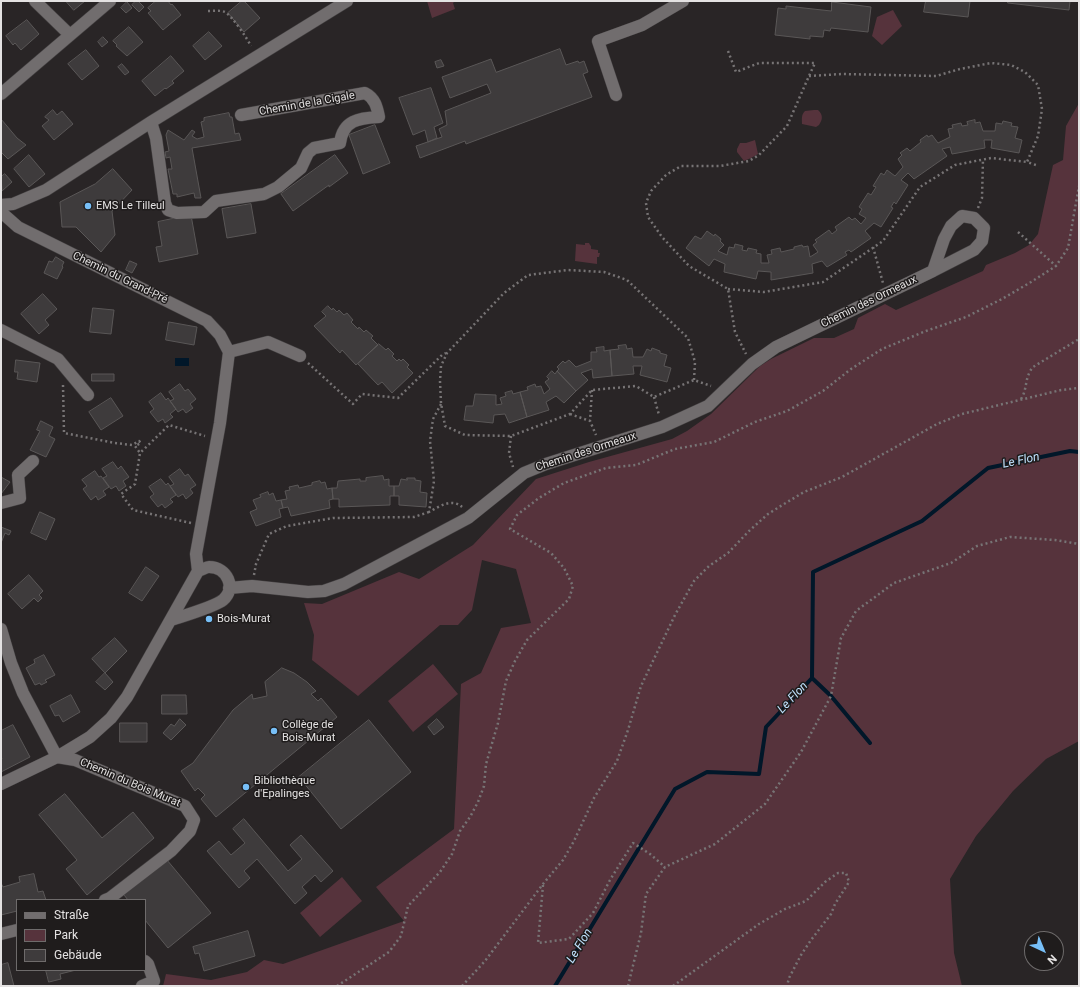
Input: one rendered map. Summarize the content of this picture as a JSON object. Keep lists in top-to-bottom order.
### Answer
{
  "streets": {
    "street": [
      "Chemin de la Cigale",
      "Chemin du Grand-Pré",
      "Chemin des Ormeaux",
      "Chemin du Bois Murat"
    ]
  },
  "water": ["Le Flon"],
  "places": [
    "EMS Le Tilleul",
    "Bois-Murat",
    "Collège de Bois-Murat",
    "Bibliothèque d'Epalinges"
  ],
  "legend": ["Straße", "Park", "Gebäude"],
  "north": "bottom right"
}
